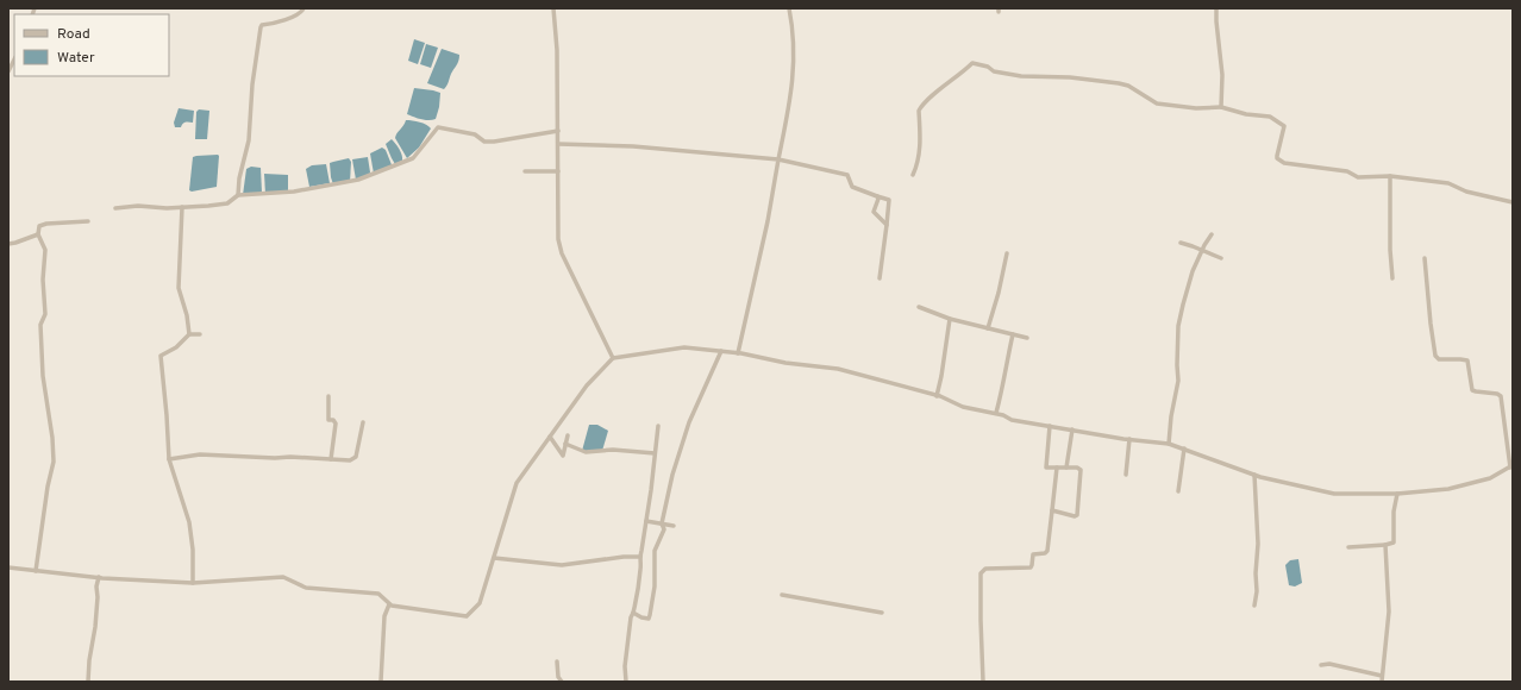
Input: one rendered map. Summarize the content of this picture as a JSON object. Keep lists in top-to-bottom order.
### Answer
{
  "legend": ["Road", "Water"]
}
